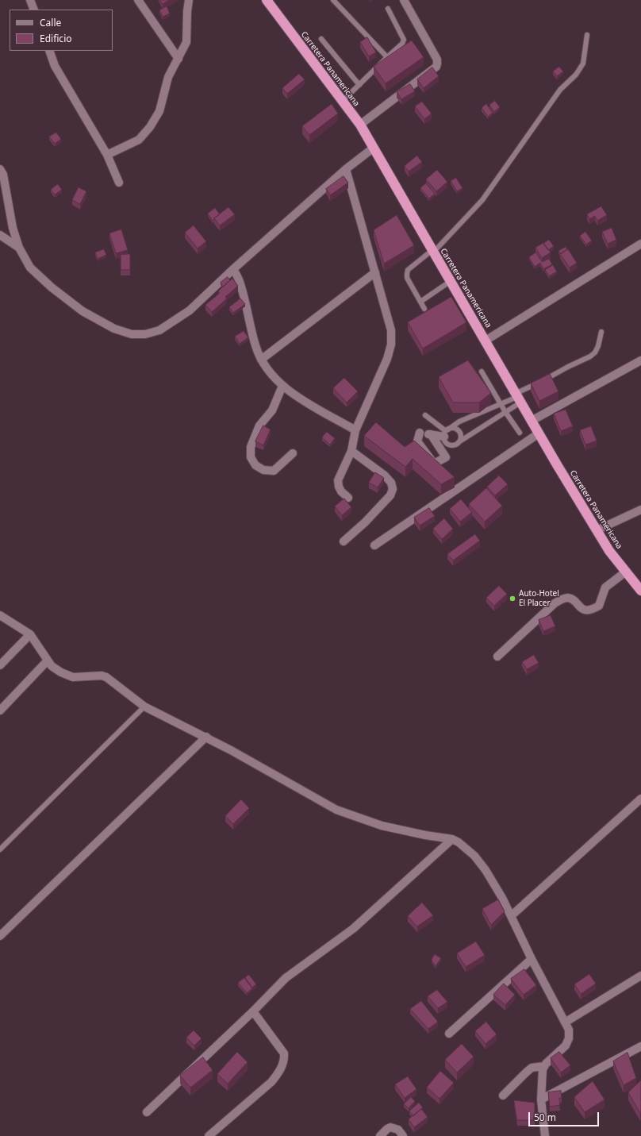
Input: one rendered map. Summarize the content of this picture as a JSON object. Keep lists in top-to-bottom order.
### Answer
{
  "streets": {
    "highway": ["Carretera Panamericana"]
  },
  "places": ["Auto-Hotel El Placer"],
  "legend": ["Calle", "Edificio"],
  "scale_bar": "50 m"
}
